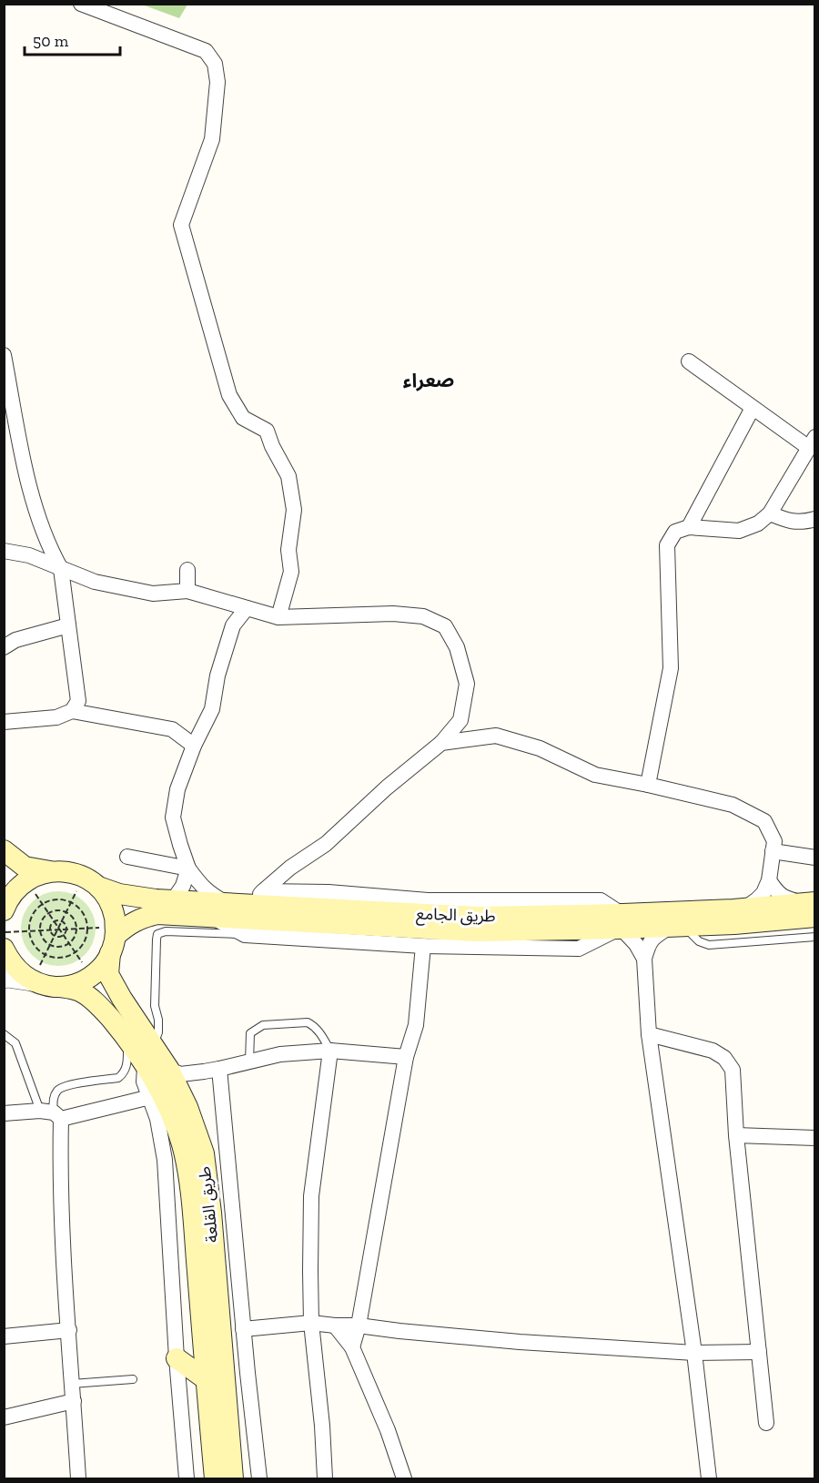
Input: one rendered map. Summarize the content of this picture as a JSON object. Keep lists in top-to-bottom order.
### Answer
{
  "streets": {
    "main road": ["طريق الجامع", "طريق القلعة"]
  },
  "crossings": [
    ["طريق الجامع", "طريق القلعة"]
  ],
  "districts": ["صعراء"],
  "scale_bar": "50 m"
}
